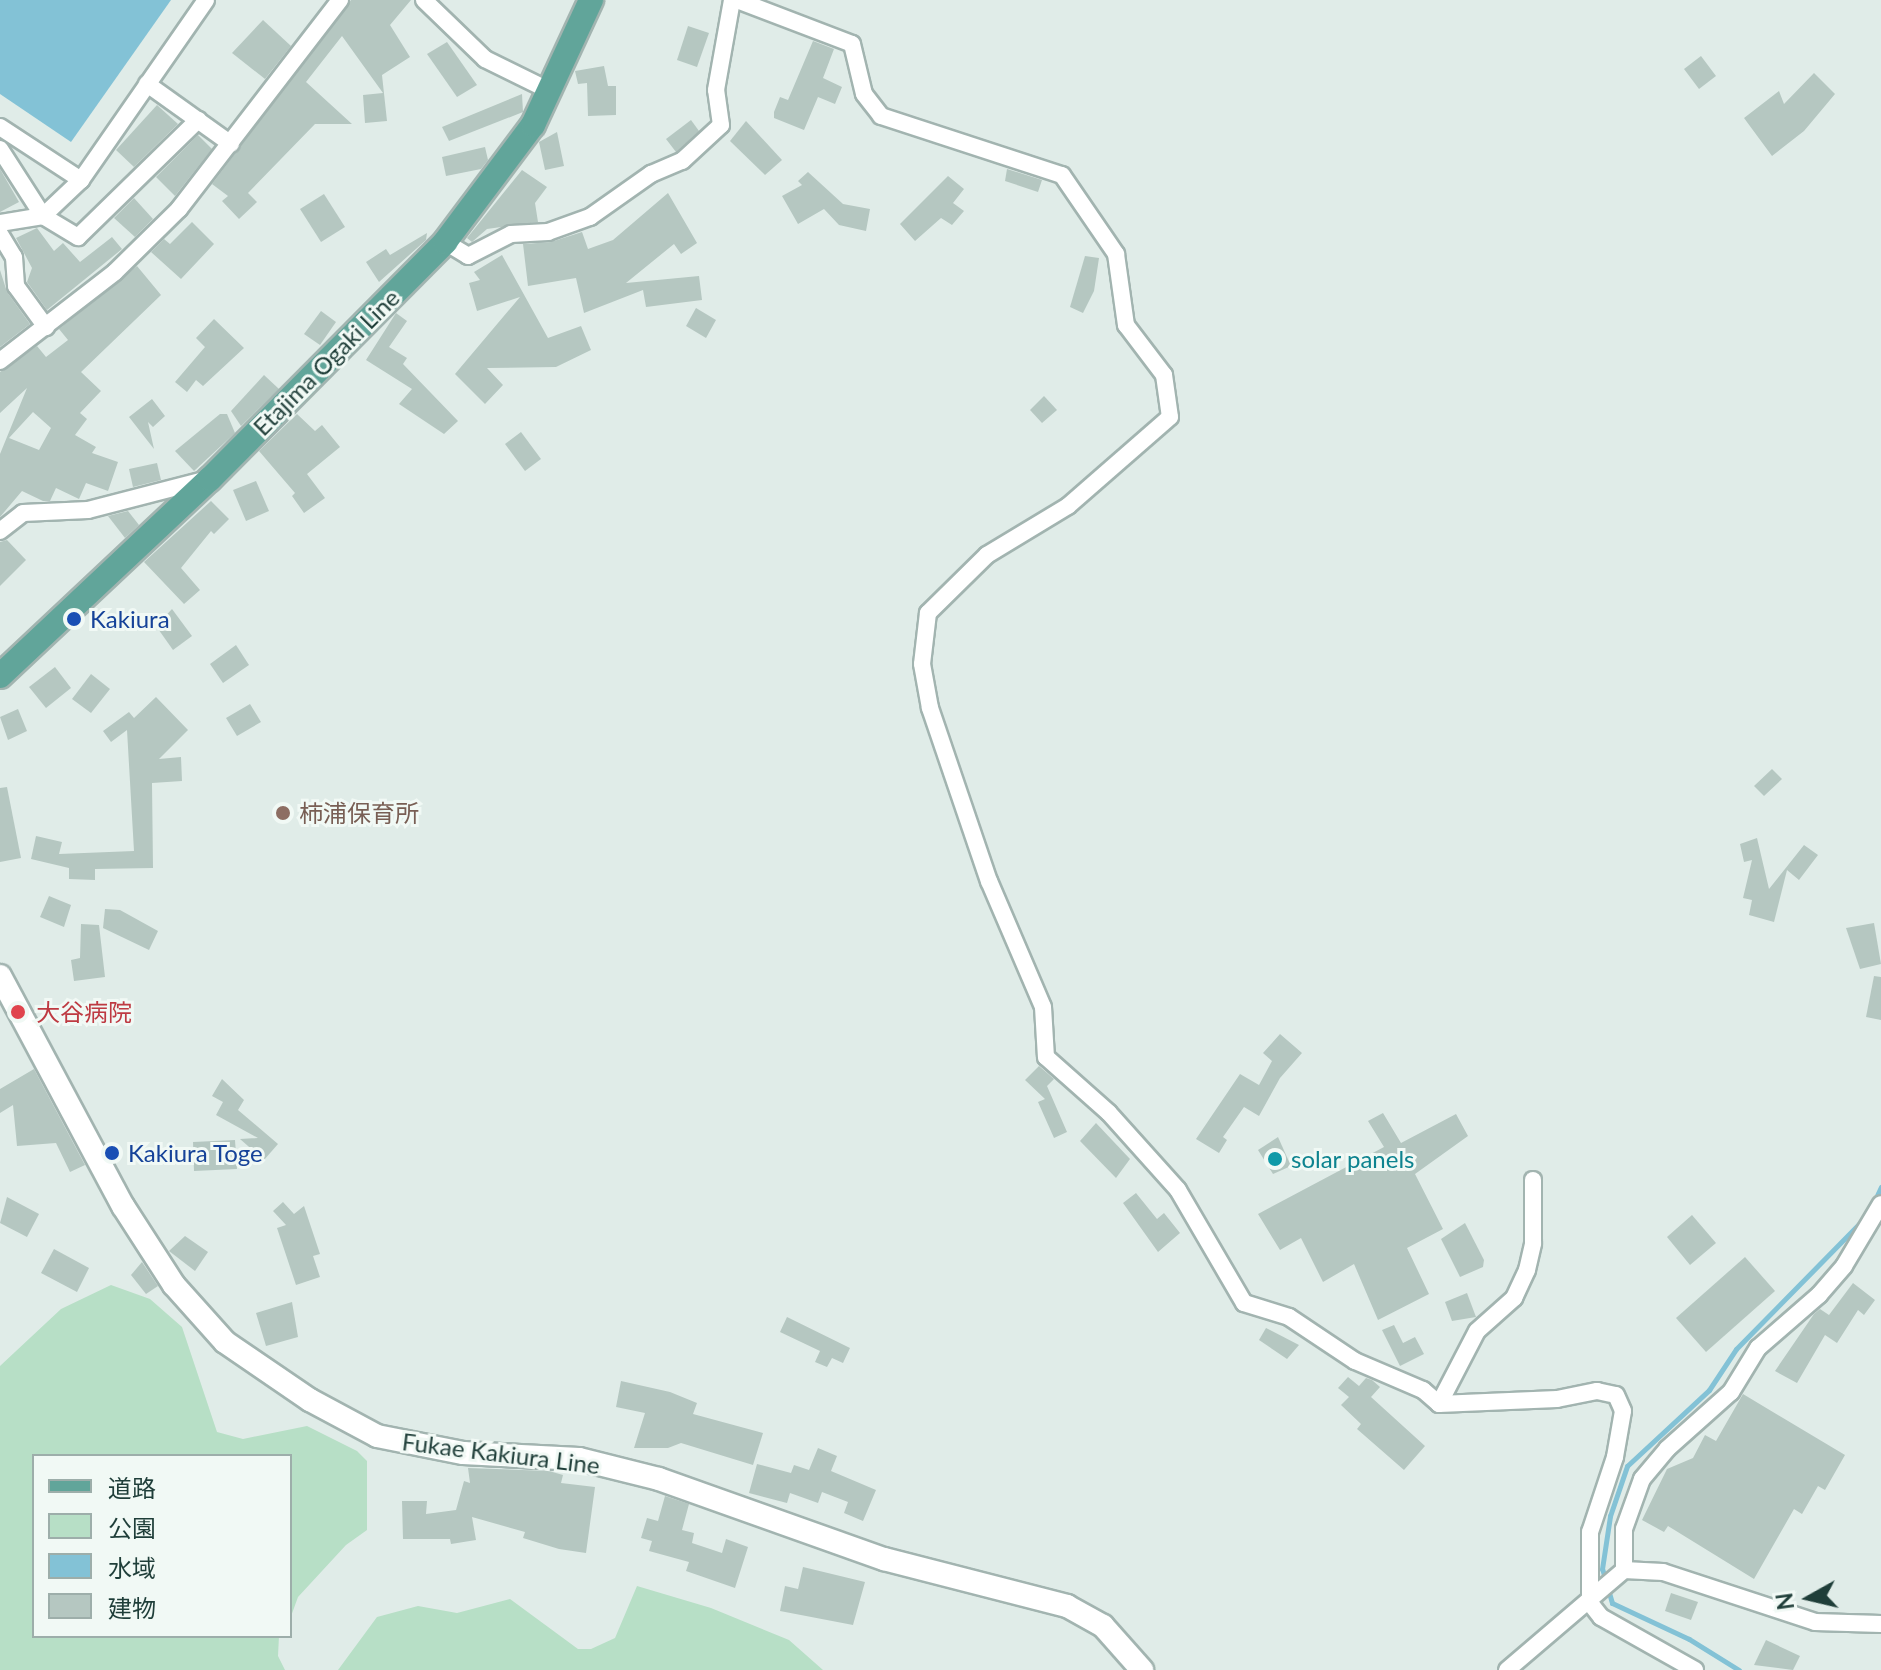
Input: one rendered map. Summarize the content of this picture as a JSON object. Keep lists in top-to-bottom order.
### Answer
{
  "streets": {
    "main road": ["Etajima Ogaki Line", "Fukae Kakiura Line"]
  },
  "places": [
    "Kakiura",
    "柿浦保育所",
    "大谷病院",
    "Kakiura Toge",
    "solar panels"
  ],
  "legend": [
    "道路",
    "公園",
    "水域",
    "建物"
  ],
  "north": "left"
}
